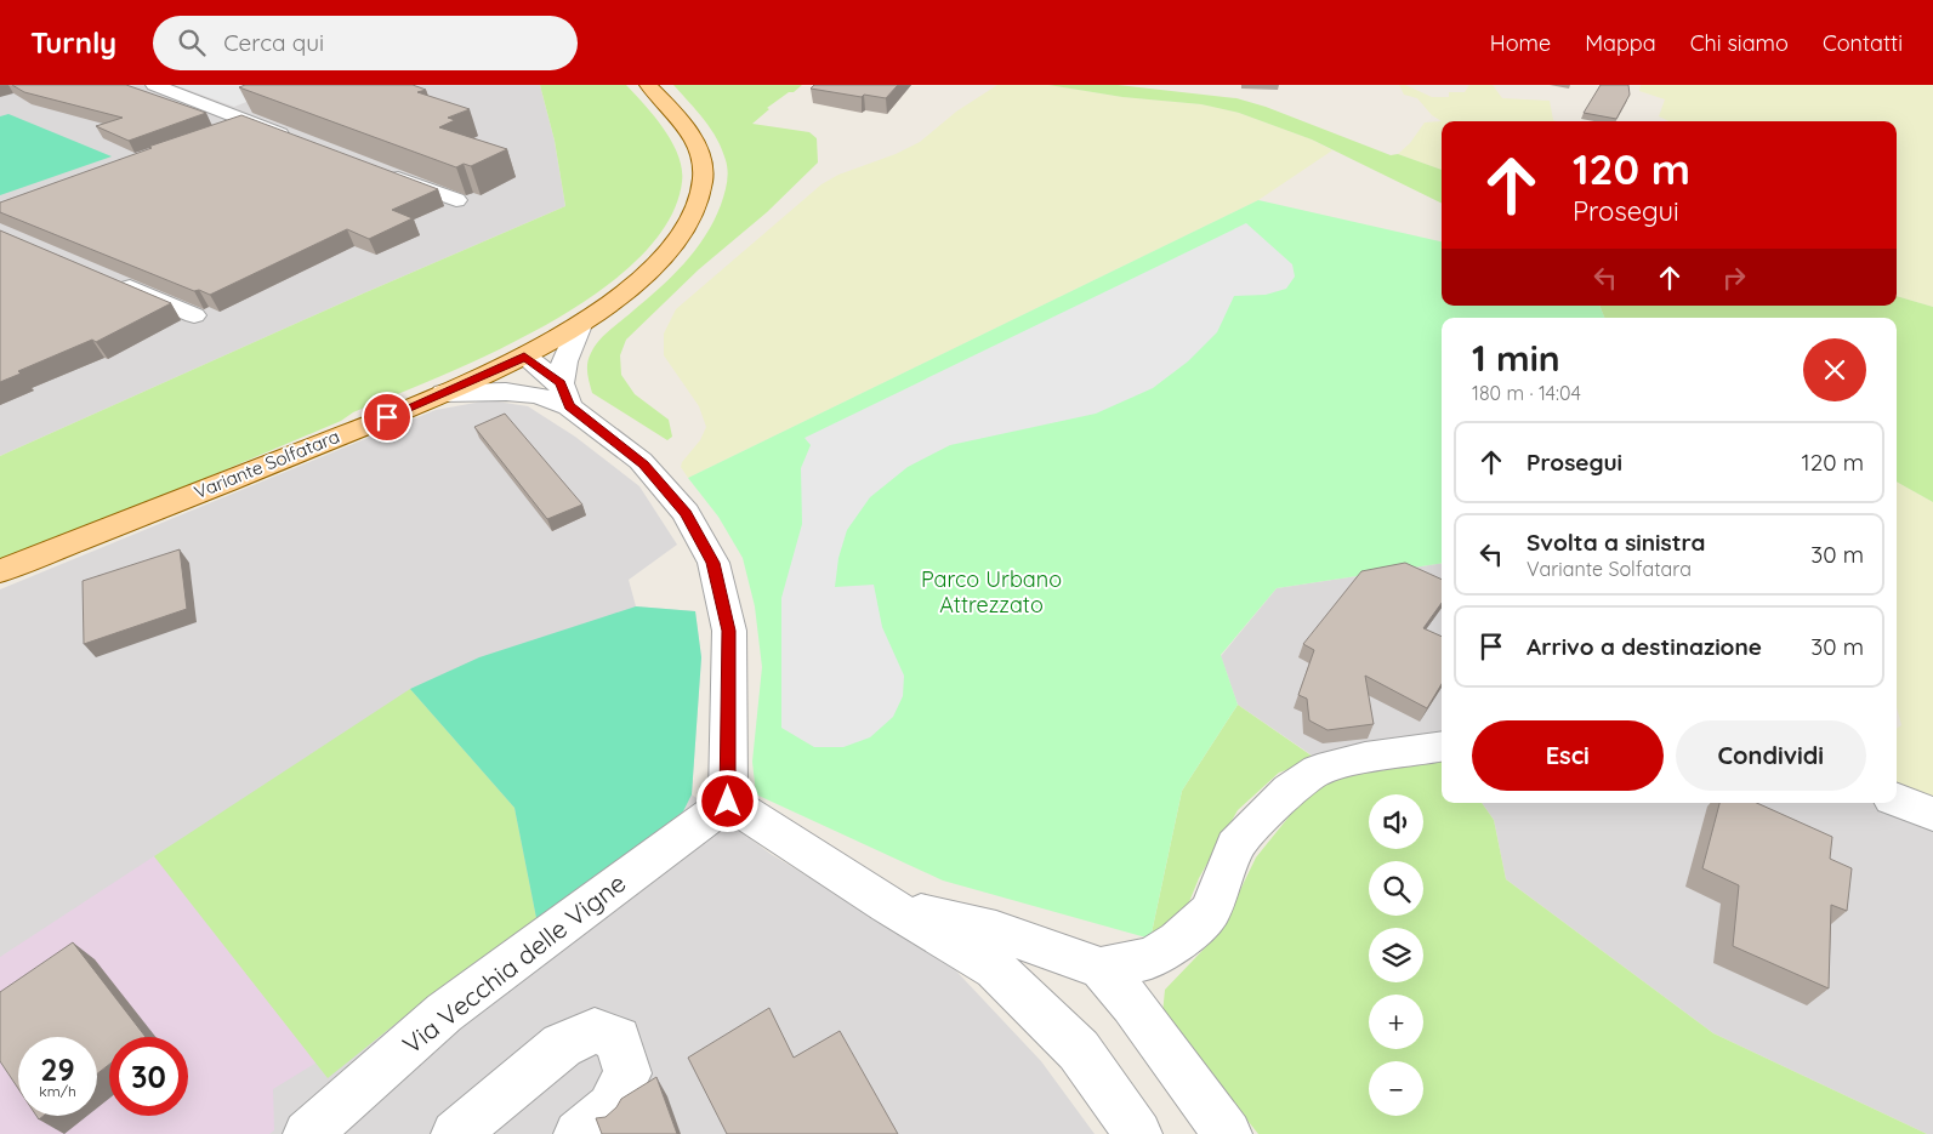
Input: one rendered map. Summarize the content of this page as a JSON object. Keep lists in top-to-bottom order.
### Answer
{
  "streets": {
    "main road": ["Variante Solfatara"],
    "street": ["Via Vecchia delle Vigne"]
  },
  "parks": ["Parco Urbano Attrezzato"],
  "page": {
    "header": "Turnly",
    "search": "Cerca qui",
    "nav": [
      "Home",
      "Mappa",
      "Chi siamo",
      "Contatti"
    ],
    "turn": ["120 m", "Prosegui"],
    "heading": ["1 min", "180 m · 14:04"],
    "list": [
      {
        "name": "Prosegui",
        "value": "120 m"
      },
      {
        "name": "Svolta a sinistra",
        "note": "Variante Solfatara",
        "value": "30 m"
      },
      {
        "name": "Arrivo a destinazione",
        "value": "30 m"
      }
    ],
    "buttons": ["Esci", "Condividi"],
    "map_buttons": ["+", "−"],
    "speed": "29 km/h",
    "limit": "30"
  }
}
